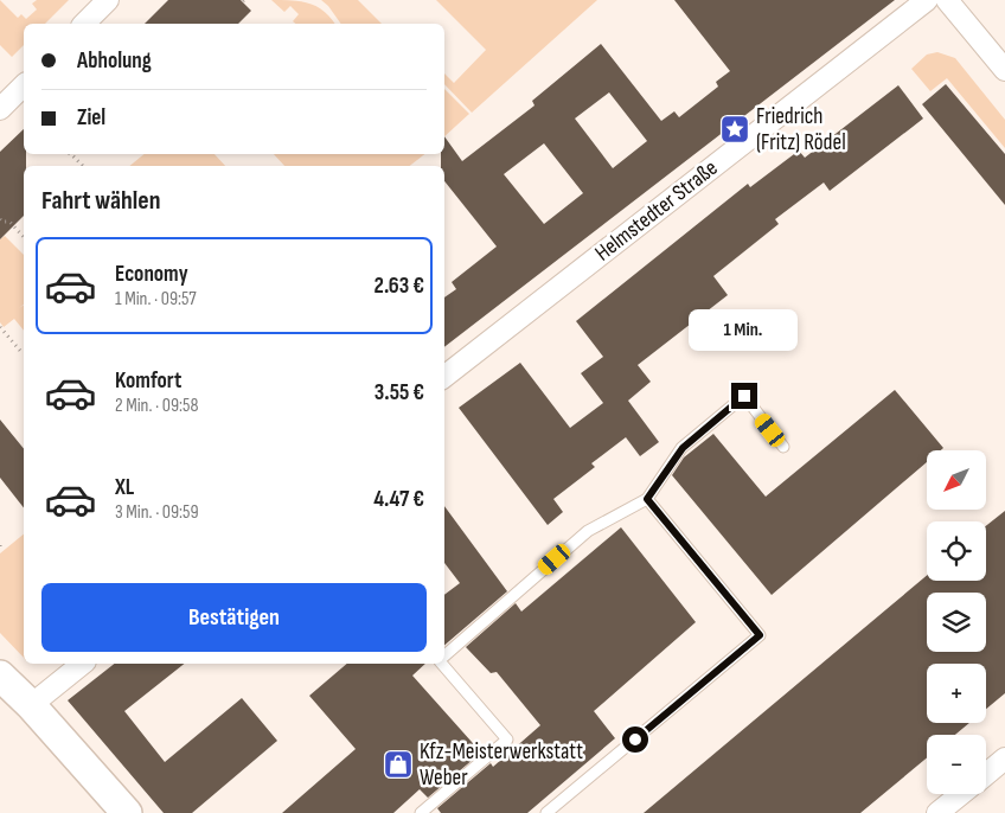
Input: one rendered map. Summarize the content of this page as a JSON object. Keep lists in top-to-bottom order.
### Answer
{
  "streets": {
    "street": ["Helmstedter Straße"]
  },
  "places": {
    "place": ["Friedrich (Fritz) Rödel"],
    "shop": ["Kfz-Meisterwerkstatt Weber"]
  },
  "north": "bottom left",
  "page": {
    "banner": ["Abholung", "Ziel"],
    "heading": "Fahrt wählen",
    "list": [
      {
        "name": "Economy",
        "note": "1 Min. · 09:57",
        "value": "2.63 €"
      },
      {
        "name": "Komfort",
        "note": "2 Min. · 09:58",
        "value": "3.55 €"
      },
      {
        "name": "XL",
        "note": "3 Min. · 09:59",
        "value": "4.47 €"
      }
    ],
    "bubble": "1 Min.",
    "map_buttons": ["+", "−"],
    "buttons": "Bestätigen"
  }
}
